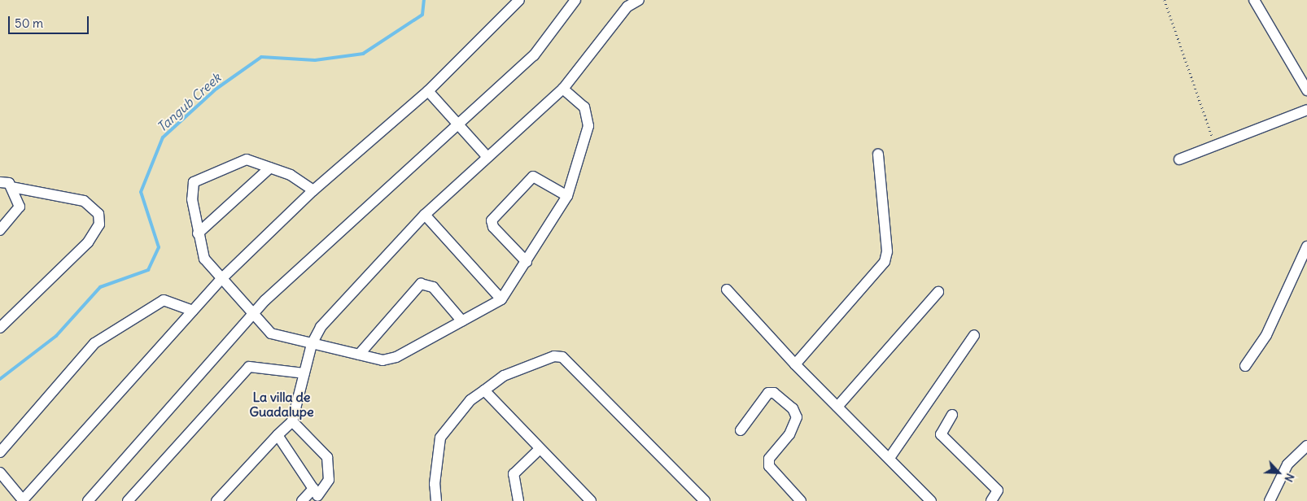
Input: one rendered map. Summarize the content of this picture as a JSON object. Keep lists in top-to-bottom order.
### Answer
{
  "districts": ["La villa de Guadalupe"],
  "water": ["Tangub Creek"],
  "scale_bar": "50 m",
  "north": "bottom right"
}
